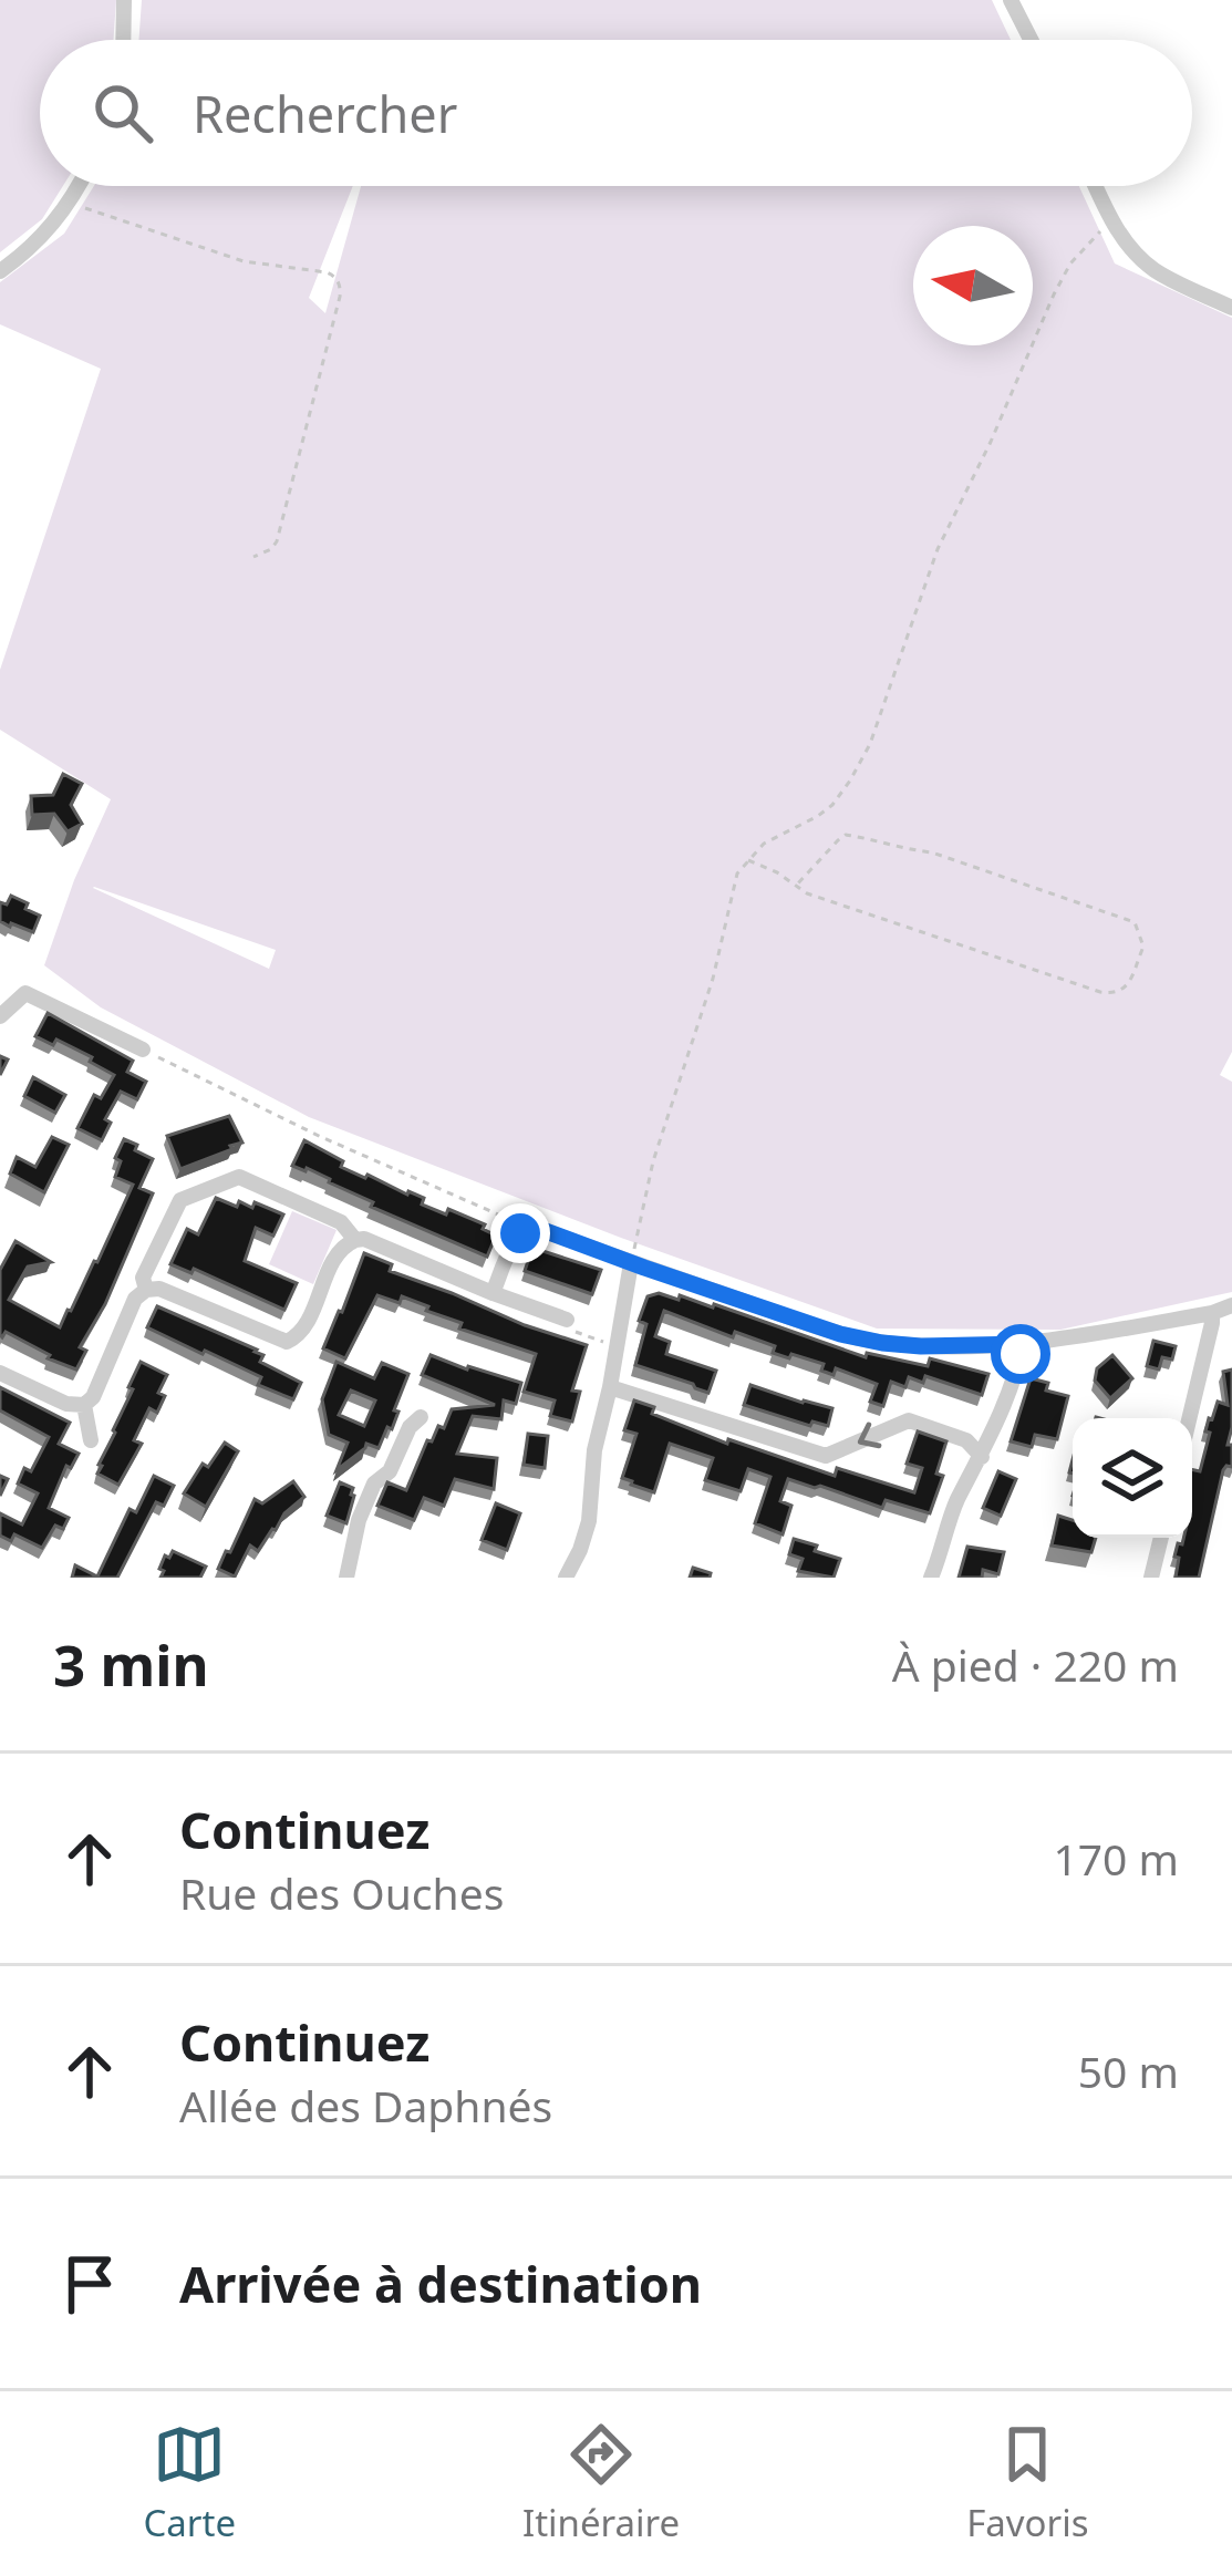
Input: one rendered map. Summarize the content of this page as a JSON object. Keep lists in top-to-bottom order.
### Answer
{
  "north": "left",
  "page": {
    "search": "Rechercher",
    "heading": ["3 min", "À pied · 220 m"],
    "list": [
      ["Continuez", "Rue des Ouches", "170 m"],
      ["Continuez", "Allée des Daphnés", "50 m"],
      "Arrivée à destination"
    ],
    "nav": ["Carte", "Itinéraire", "Favoris"]
  }
}
